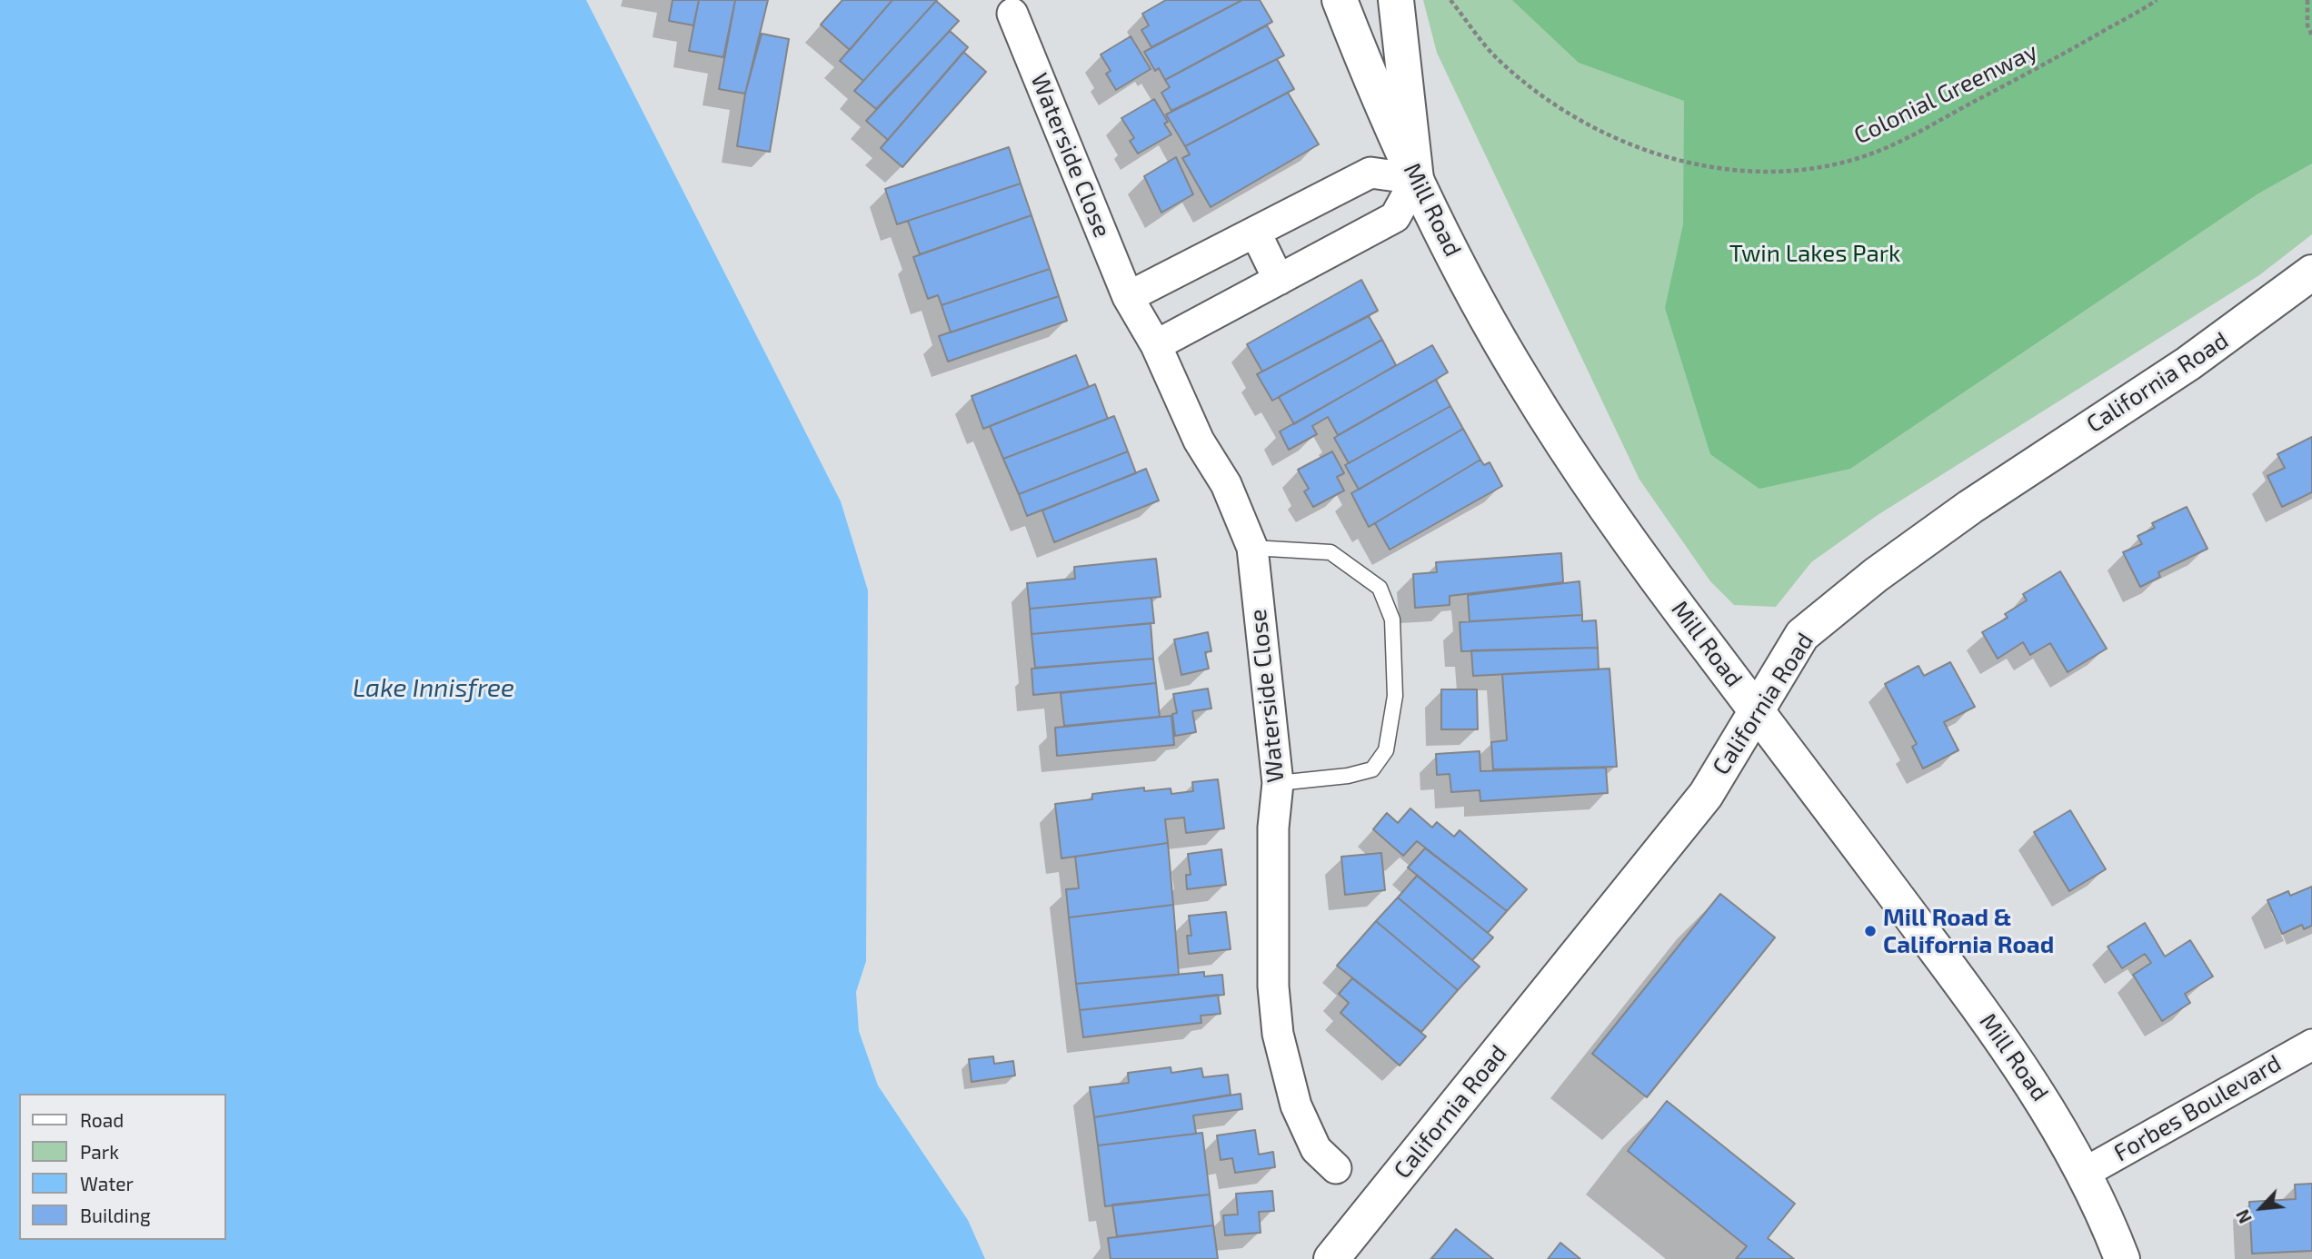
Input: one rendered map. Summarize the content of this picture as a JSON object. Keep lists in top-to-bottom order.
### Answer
{
  "streets": {
    "main road": ["Mill Road", "California Road"],
    "street": ["Waterside Close", "Forbes Boulevard"],
    "path": ["Colonial Greenway"]
  },
  "crossings": [
    ["Mill Road", "California Road"],
    ["Mill Road", "Forbes Boulevard"]
  ],
  "water": ["Lake Innisfree"],
  "parks": ["Twin Lakes Park"],
  "places": ["Mill Road & California Road"],
  "legend": [
    "Road",
    "Park",
    "Water",
    "Building"
  ],
  "north": "bottom left"
}
